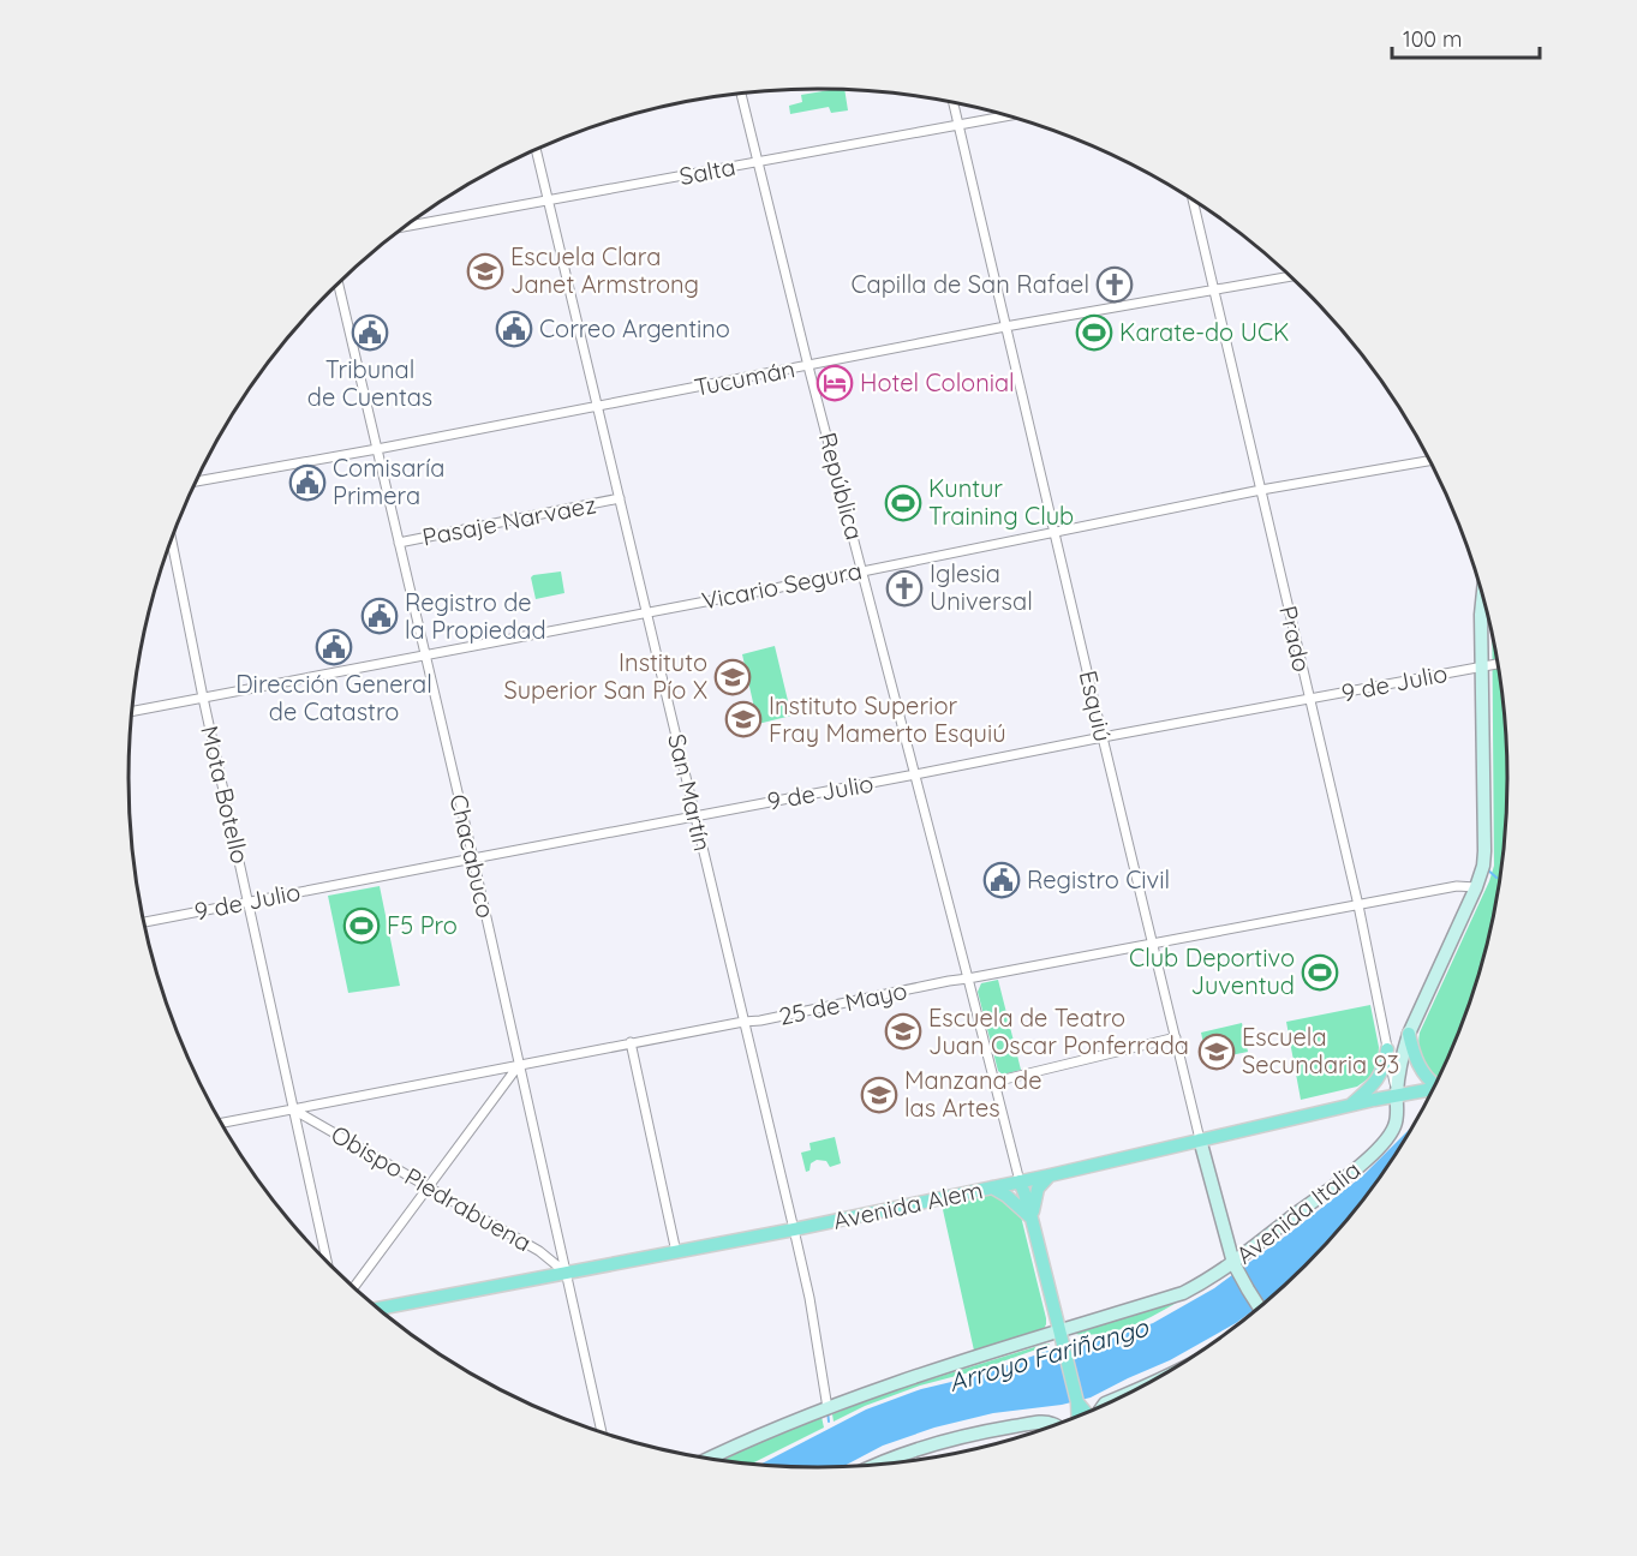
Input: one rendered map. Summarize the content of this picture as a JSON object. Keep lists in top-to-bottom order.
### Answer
{
  "streets": {
    "main road": ["Avenida Alem"],
    "street": [
      "Salta",
      "Tucumán",
      "República",
      "Pasaje Narvaez",
      "Vicario Segura",
      "Prado",
      "9 de Julio",
      "Esquiú",
      "San Martín",
      "Mota Botello",
      "Chacabuco",
      "25 de Mayo",
      "Obispo Piedrabuena",
      "Avenida Italia"
    ]
  },
  "crossings": [
    ["Salta", "República"],
    ["Salta", "Esquiú"],
    ["Salta", "San Martín"],
    ["Tucumán", "República"],
    ["Tucumán", "Prado"],
    ["Tucumán", "Esquiú"],
    ["Tucumán", "San Martín"],
    ["Tucumán", "Chacabuco"],
    ["República", "Vicario Segura"],
    ["República", "9 de Julio"],
    ["República", "25 de Mayo"],
    ["República", "Avenida Alem"],
    ["Pasaje Narvaez", "San Martín"],
    ["Pasaje Narvaez", "Chacabuco"],
    ["Vicario Segura", "Prado"],
    ["Vicario Segura", "Esquiú"],
    ["Vicario Segura", "San Martín"],
    ["Vicario Segura", "Mota Botello"],
    ["Vicario Segura", "Chacabuco"],
    ["Prado", "9 de Julio"],
    ["Prado", "25 de Mayo"],
    ["Prado", "Avenida Alem"],
    ["Prado", "Avenida Italia"],
    ["9 de Julio", "Esquiú"],
    ["9 de Julio", "San Martín"],
    ["9 de Julio", "Mota Botello"],
    ["9 de Julio", "Chacabuco"],
    ["9 de Julio", "Avenida Italia"],
    ["Esquiú", "25 de Mayo"],
    ["Esquiú", "Avenida Alem"],
    ["Esquiú", "Avenida Italia"],
    ["San Martín", "25 de Mayo"],
    ["San Martín", "Avenida Alem"],
    ["San Martín", "Avenida Italia"],
    ["Mota Botello", "25 de Mayo"],
    ["Mota Botello", "Obispo Piedrabuena"],
    ["Chacabuco", "25 de Mayo"],
    ["Chacabuco", "Obispo Piedrabuena"],
    ["Chacabuco", "Avenida Alem"],
    ["25 de Mayo", "Obispo Piedrabuena"],
    ["25 de Mayo", "Avenida Italia"],
    ["Obispo Piedrabuena", "Avenida Alem"],
    ["Avenida Alem", "Avenida Italia"]
  ],
  "water": ["Arroyo Fariñango"],
  "places": {
    "school or university": [
      "Escuela Clara Janet Armstrong",
      "Instituto Superior San Pío X",
      "Instituto Superior Fray Mamerto Esquiú",
      "Escuela de Teatro Juan Oscar Ponferrada",
      "Escuela Secundaria 93",
      "Manzana de las Artes"
    ],
    "church": ["Capilla de San Rafael", "Iglesia Universal"],
    "public building": [
      "Correo Argentino",
      "Tribunal de Cuentas",
      "Comisaría Primera",
      "Registro de la Propiedad",
      "Dirección General de Catastro",
      "Registro Civil"
    ],
    "sports": [
      "Karate-do UCK",
      "Kuntur Training Club",
      "F5 Pro",
      "Club Deportivo Juventud"
    ],
    "hotel": ["Hotel Colonial"]
  },
  "scale_bar": "100 m"
}
